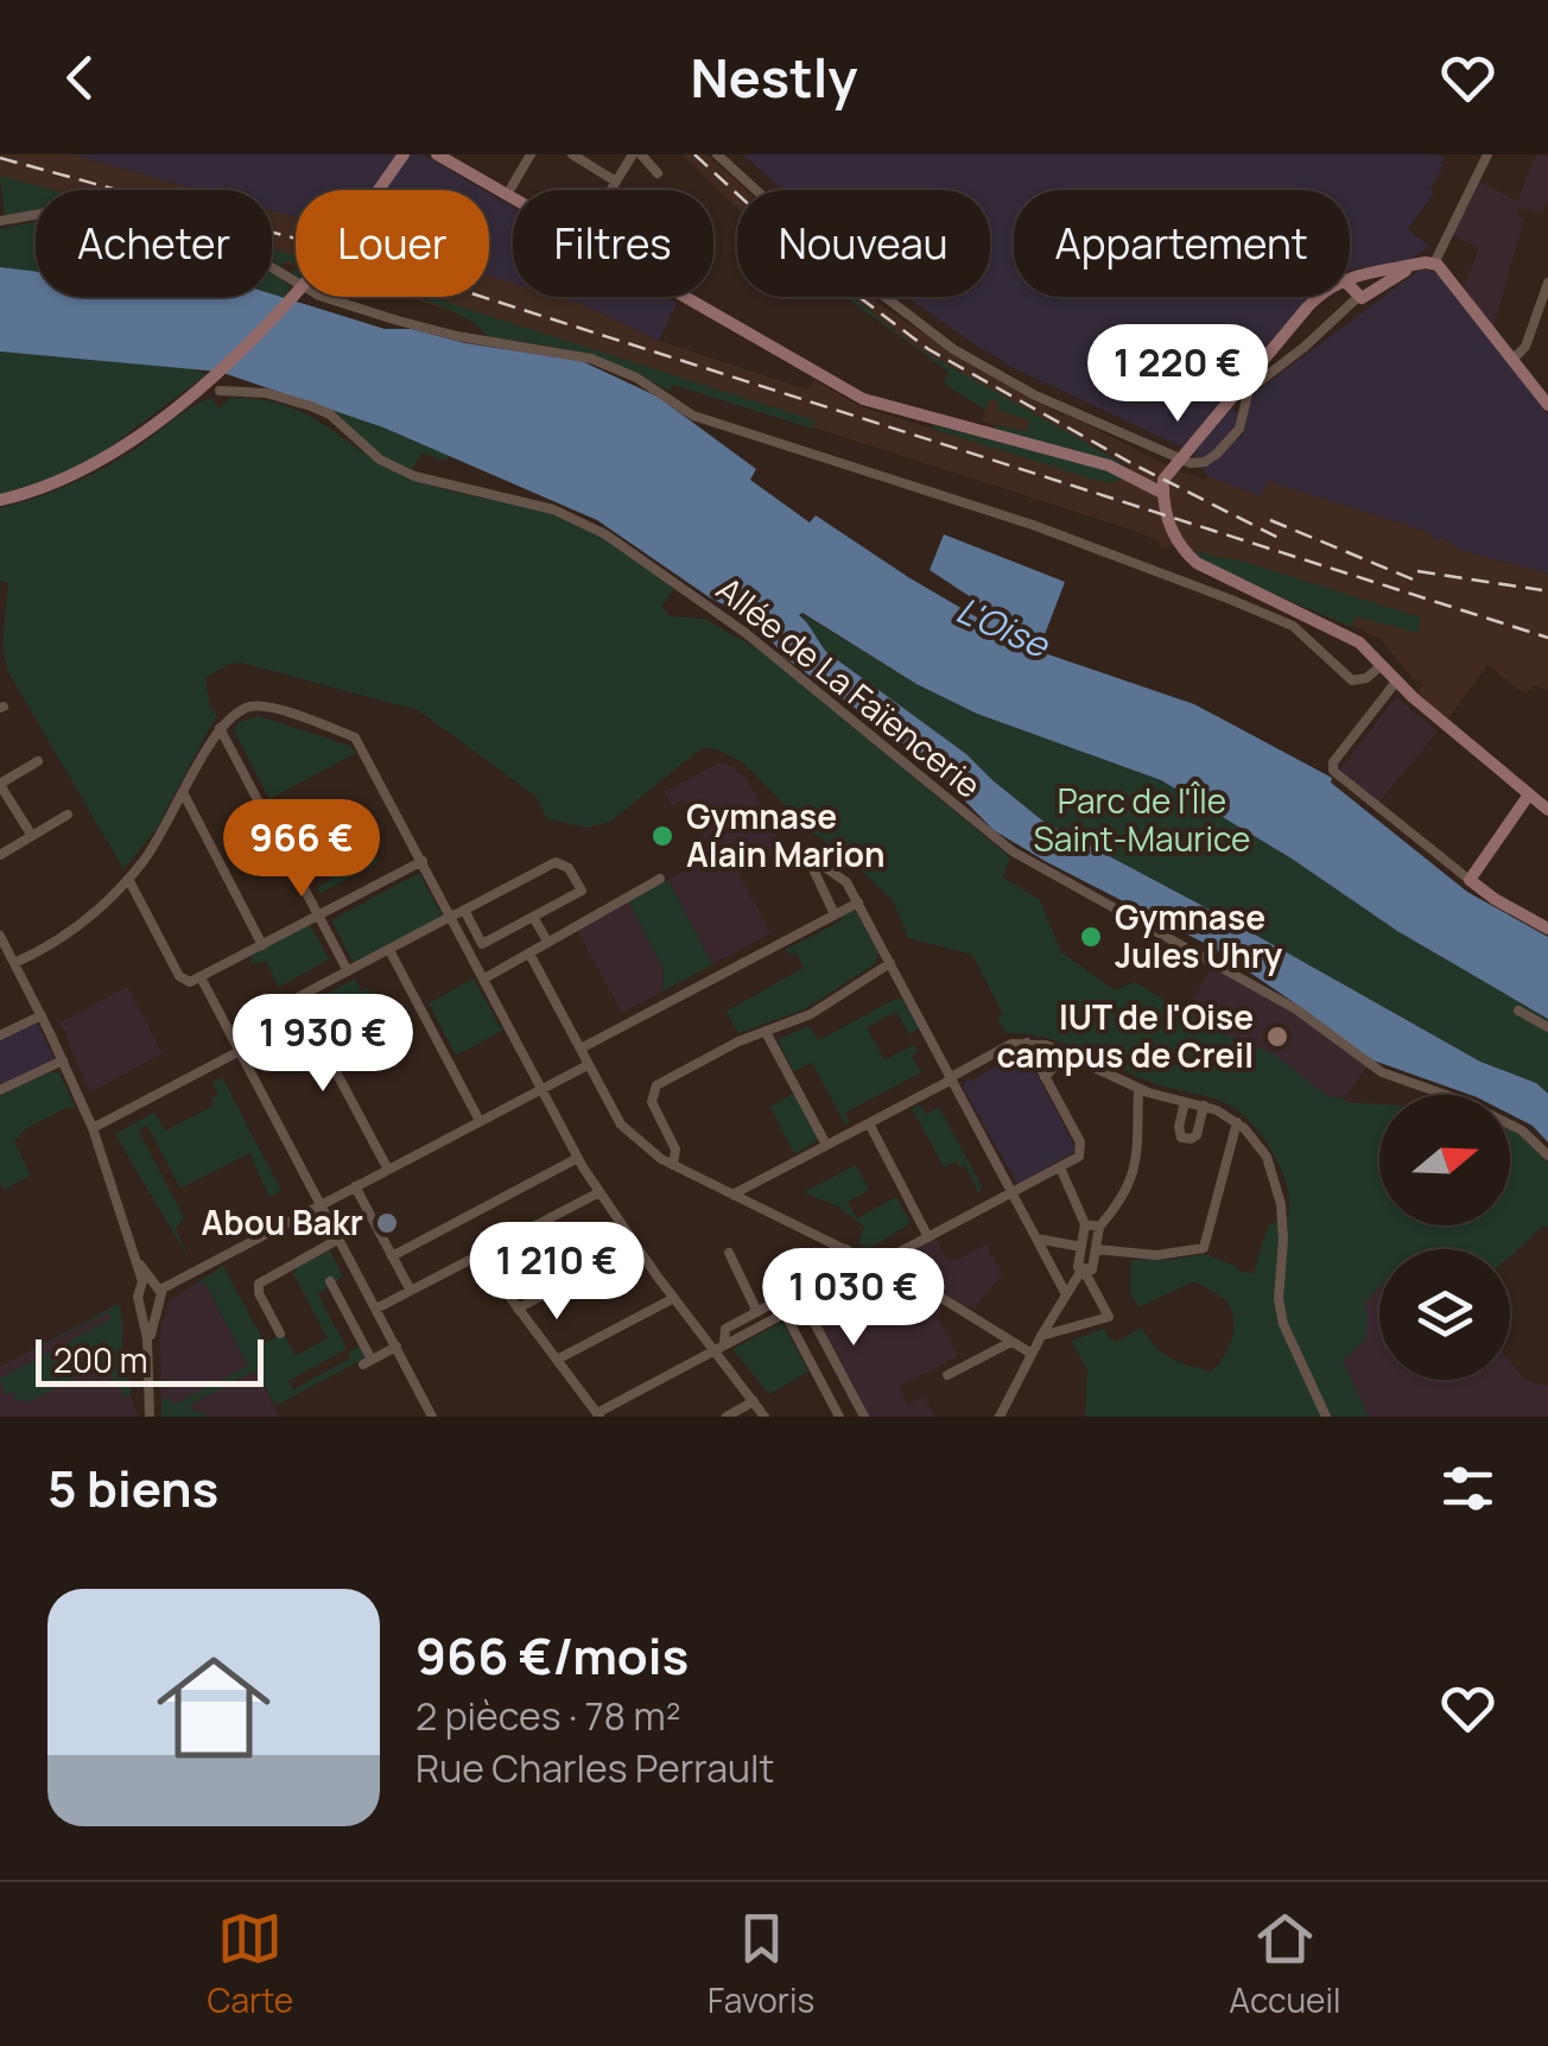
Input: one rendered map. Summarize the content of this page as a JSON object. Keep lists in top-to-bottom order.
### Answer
{
  "streets": {
    "street": ["Allée de La Faïencerie"]
  },
  "water": ["L'Oise"],
  "parks": ["Parc de l'Île Saint-Maurice"],
  "places": [
    "Gymnase Alain Marion",
    "Gymnase Jules Uhry",
    "IUT de l'Oise campus de Creil",
    "Abou Bakr"
  ],
  "scale_bar": "200 m",
  "north": "right",
  "page": {
    "header": "Nestly",
    "chip": [
      "Acheter",
      "Louer",
      "Filtres",
      "Nouveau",
      "Appartement"
    ],
    "price": [
      "1 220 €",
      "966 €",
      "1 930 €",
      "1 210 €",
      "1 030 €"
    ],
    "scale": "200 m",
    "heading": "5 biens",
    "list": [
      {
        "name": "966 €/mois",
        "note": "2 pièces · 78 m² · Rue Charles Perrault"
      }
    ],
    "tabs": ["Carte", "Favoris", "Accueil"]
  }
}
